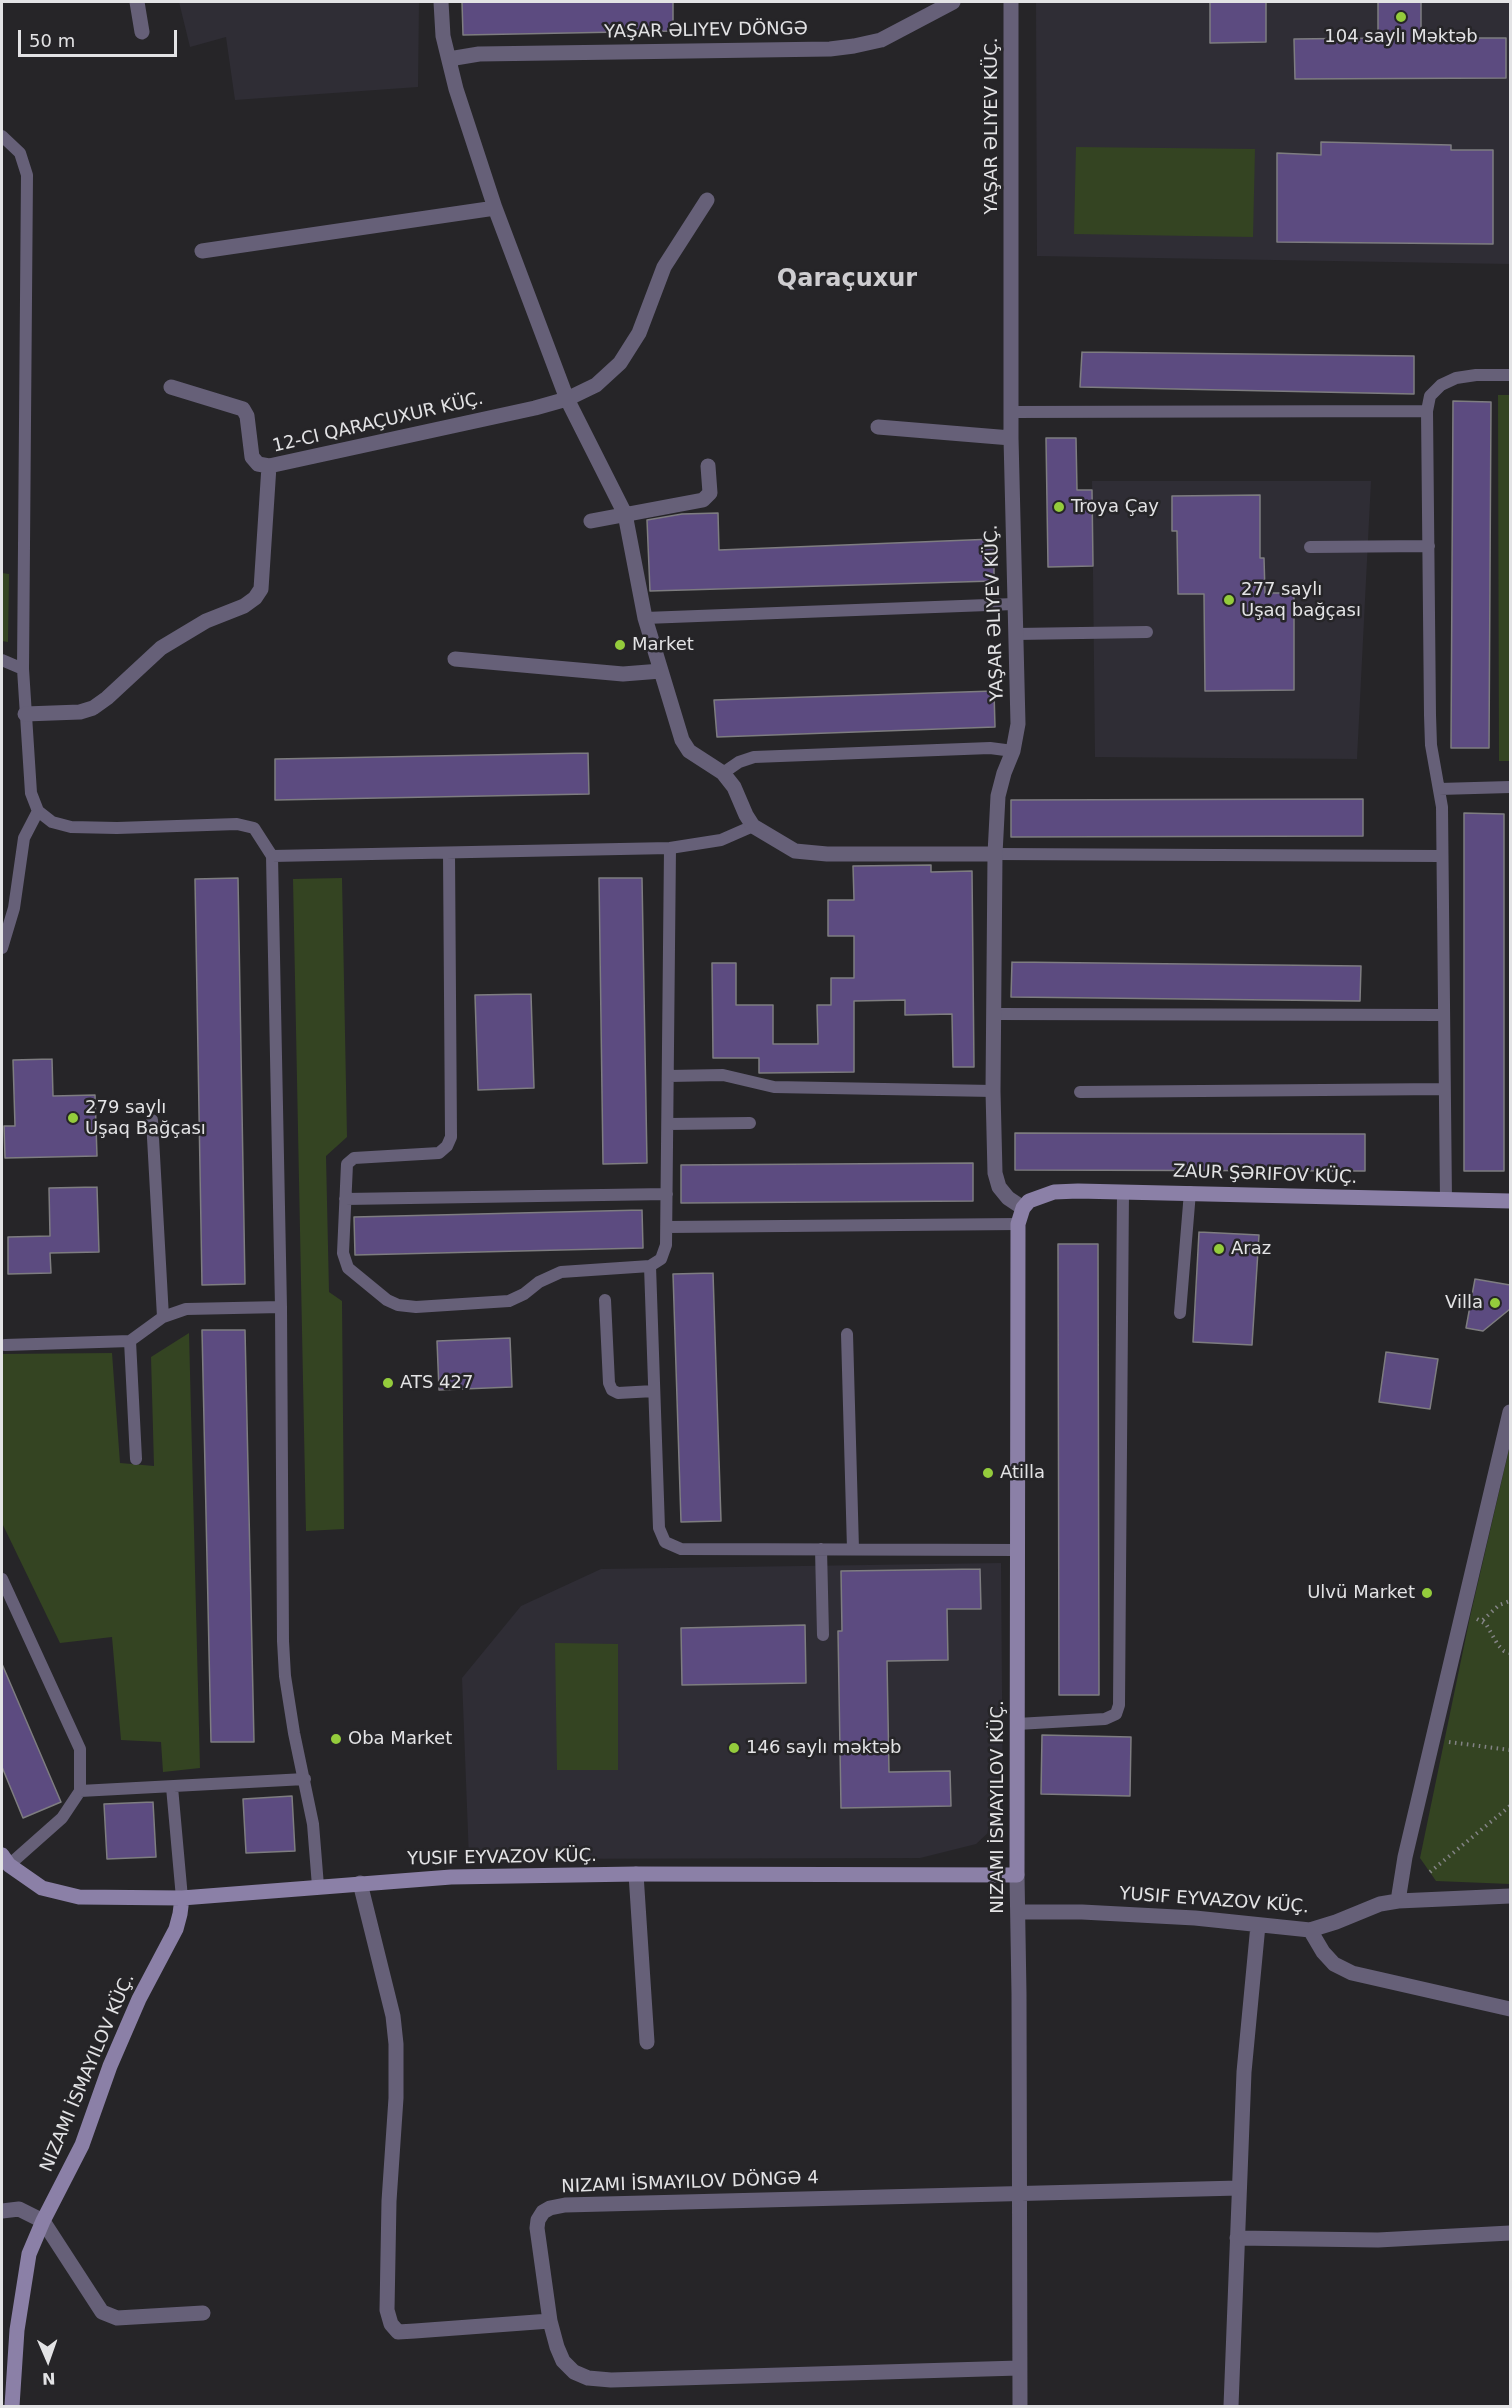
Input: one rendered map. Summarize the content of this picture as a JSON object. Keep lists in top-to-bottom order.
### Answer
{
  "streets": {
    "street": [
      "YAŞAR ƏLIYEV DÖNGƏ",
      "YAŞAR ƏLIYEV KÜÇ.",
      "12-CI QARAÇUXUR KÜÇ.",
      "ZAUR ŞƏRIFOV KÜÇ.",
      "YUSIF EYVAZOV KÜÇ."
    ]
  },
  "crossings": [
    ["YAŞAR ƏLIYEV KÜÇ.", "ZAUR ŞƏRIFOV KÜÇ."]
  ],
  "districts": ["Qaraçuxur"],
  "places": [
    "104 saylı Məktəb",
    "Troya Çay",
    "277 saylı Uşaq bağçası",
    "Market",
    "279 saylı Uşaq Bağçası",
    "Araz",
    "Villa",
    "ATS 427",
    "Atilla",
    "Ulvü Market",
    "Oba Market",
    "146 saylı məktəb"
  ],
  "scale_bar": "50 m",
  "north": "bottom"
}
